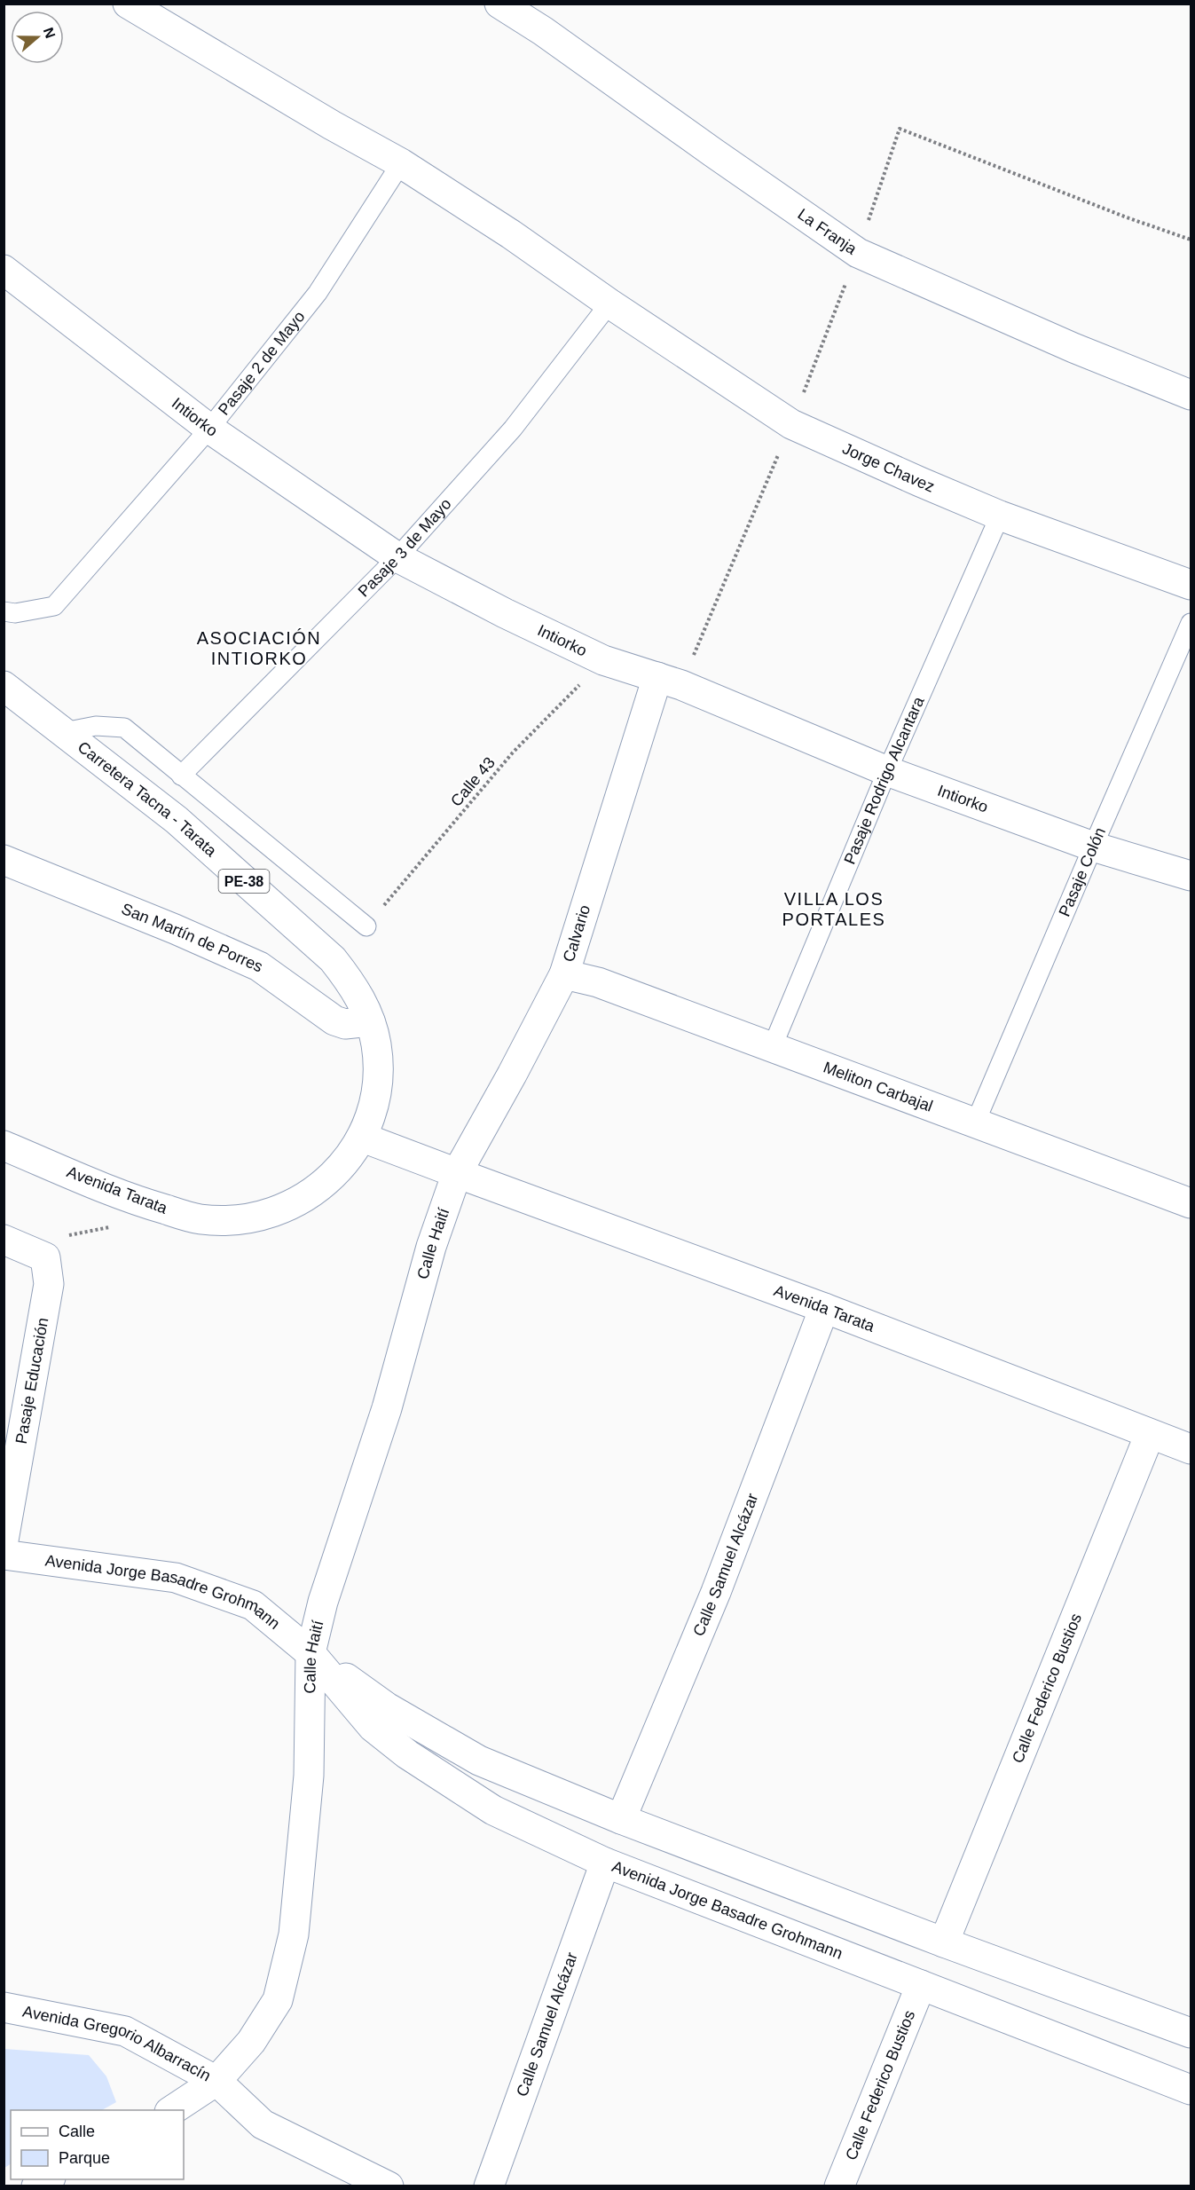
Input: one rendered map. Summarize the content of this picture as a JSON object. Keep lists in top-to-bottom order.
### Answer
{
  "streets": {
    "main road": [
      "La Franja",
      "Intiorko",
      "Jorge Chavez",
      "Carretera Tacna - Tarata",
      "PE-38",
      "Calvario",
      "San Martín de Porres",
      "Meliton Carbajal",
      "Avenida Tarata",
      "Calle Haití",
      "Pasaje Educación",
      "Calle Samuel Alcázar",
      "Avenida Jorge Basadre Grohmann",
      "Calle Federico Bustios",
      "Avenida Gregorio Albarracín"
    ],
    "lane": [
      "Pasaje 2 de Mayo",
      "Pasaje 3 de Mayo",
      "Pasaje Rodrigo Alcantara",
      "Pasaje Colón"
    ],
    "path": ["Calle 43"]
  },
  "crossings": [
    ["Pasaje 2 de Mayo", "Intiorko"],
    ["Pasaje 2 de Mayo", "Jorge Chavez"],
    ["Intiorko", "Pasaje 3 de Mayo"],
    ["Intiorko", "Pasaje Rodrigo Alcantara"],
    ["Intiorko", "Calle 43"],
    ["Intiorko", "Pasaje Colón"],
    ["Intiorko", "Calvario"],
    ["Jorge Chavez", "Pasaje 3 de Mayo"],
    ["Jorge Chavez", "Pasaje Rodrigo Alcantara"],
    ["Pasaje Rodrigo Alcantara", "Meliton Carbajal"],
    ["Carretera Tacna - Tarata", "San Martín de Porres"],
    ["Carretera Tacna - Tarata", "Avenida Tarata"],
    ["Pasaje Colón", "Meliton Carbajal"],
    ["Calvario", "Meliton Carbajal"],
    ["Calvario", "Avenida Tarata"],
    ["Calvario", "Calle Haití"],
    ["Avenida Tarata", "Calle Haití"],
    ["Avenida Tarata", "Calle Samuel Alcázar"],
    ["Avenida Tarata", "Calle Federico Bustios"],
    ["Calle Haití", "Avenida Jorge Basadre Grohmann"],
    ["Calle Haití", "Avenida Gregorio Albarracín"],
    ["Calle Samuel Alcázar", "Avenida Jorge Basadre Grohmann"],
    ["Avenida Jorge Basadre Grohmann", "Calle Federico Bustios"]
  ],
  "districts": ["ASOCIACIÓN INTIORKO", "VILLA LOS PORTALES"],
  "legend": ["Calle", "Parque"],
  "north": "right"
}
